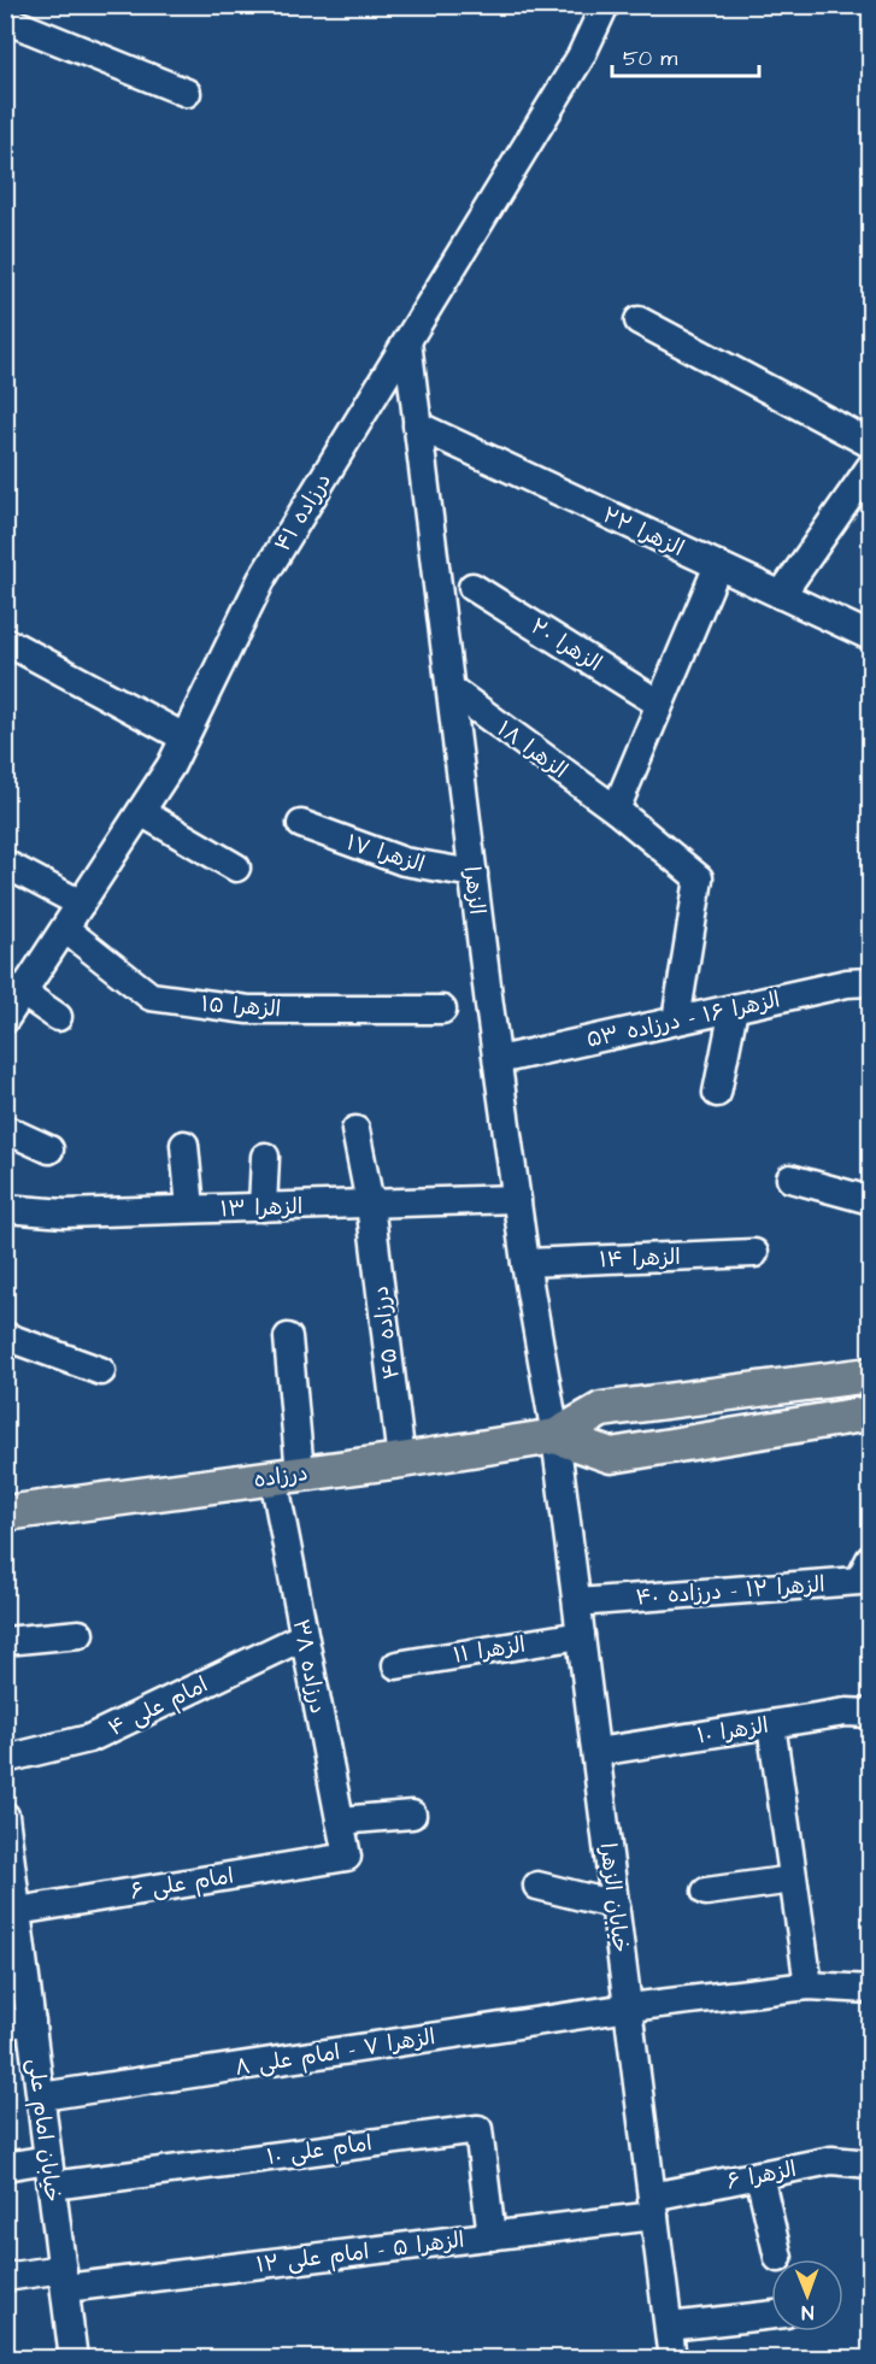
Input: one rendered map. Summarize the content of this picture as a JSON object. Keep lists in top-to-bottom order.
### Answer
{
  "streets": {
    "main road": ["درزاده"],
    "street": [
      "درزاده ۴۱",
      "الزهرا ۲۲",
      "الزهرا ۲۰",
      "الزهرا ۱۸",
      "الزهرا ۱۷",
      "الزهرا",
      "الزهرا ۱۵",
      "الزهرا ۱۶ - درزاده ۵۳",
      "الزهرا ۱۳",
      "الزهرا ۱۴",
      "درزاده ۴۵",
      "الزهرا ۱۲ - درزاده ۴۰",
      "الزهرا ۱۱",
      "درزاده ۳۸",
      "امام علی ۴",
      "الزهرا ۱۰",
      "امام علی ۶",
      "خیابان الزهرا",
      "الزهرا ۷ - امام علی ۸",
      "خیابان امام علی",
      "امام علی ۱۰",
      "الزهرا ۶",
      "الزهرا ۵ - امام علی ۱۲"
    ]
  },
  "crossings": [
    ["درزاده ۴۱", "الزهرا"],
    ["درزاده ۴۱", "الزهرا ۱۵"],
    ["الزهرا ۲۲", "الزهرا"],
    ["الزهرا ۱۸", "الزهرا"],
    ["الزهرا ۱۸", "الزهرا ۱۶ - درزاده ۵۳"],
    ["الزهرا ۱۷", "الزهرا"],
    ["الزهرا", "الزهرا ۱۶ - درزاده ۵۳"],
    ["الزهرا", "الزهرا ۱۳"],
    ["الزهرا", "الزهرا ۱۴"],
    ["الزهرا", "درزاده"],
    ["الزهرا", "خیابان الزهرا"],
    ["الزهرا ۱۳", "درزاده ۴۵"],
    ["درزاده ۴۵", "درزاده"],
    ["درزاده", "درزاده ۳۸"],
    ["درزاده", "خیابان الزهرا"],
    ["الزهرا ۱۲ - درزاده ۴۰", "خیابان الزهرا"],
    ["الزهرا ۱۱", "خیابان الزهرا"],
    ["درزاده ۳۸", "امام علی ۴"],
    ["درزاده ۳۸", "امام علی ۶"],
    ["الزهرا ۱۰", "خیابان الزهرا"],
    ["امام علی ۶", "خیابان امام علی"],
    ["خیابان الزهرا", "الزهرا ۷ - امام علی ۸"],
    ["خیابان الزهرا", "الزهرا ۶"],
    ["خیابان الزهرا", "الزهرا ۵ - امام علی ۱۲"],
    ["الزهرا ۷ - امام علی ۸", "خیابان امام علی"],
    ["خیابان امام علی", "امام علی ۱۰"],
    ["خیابان امام علی", "الزهرا ۵ - امام علی ۱۲"],
    ["امام علی ۱۰", "الزهرا ۵ - امام علی ۱۲"],
    ["الزهرا ۶", "الزهرا ۵ - امام علی ۱۲"]
  ],
  "scale_bar": "50 m",
  "north": "bottom"
}
